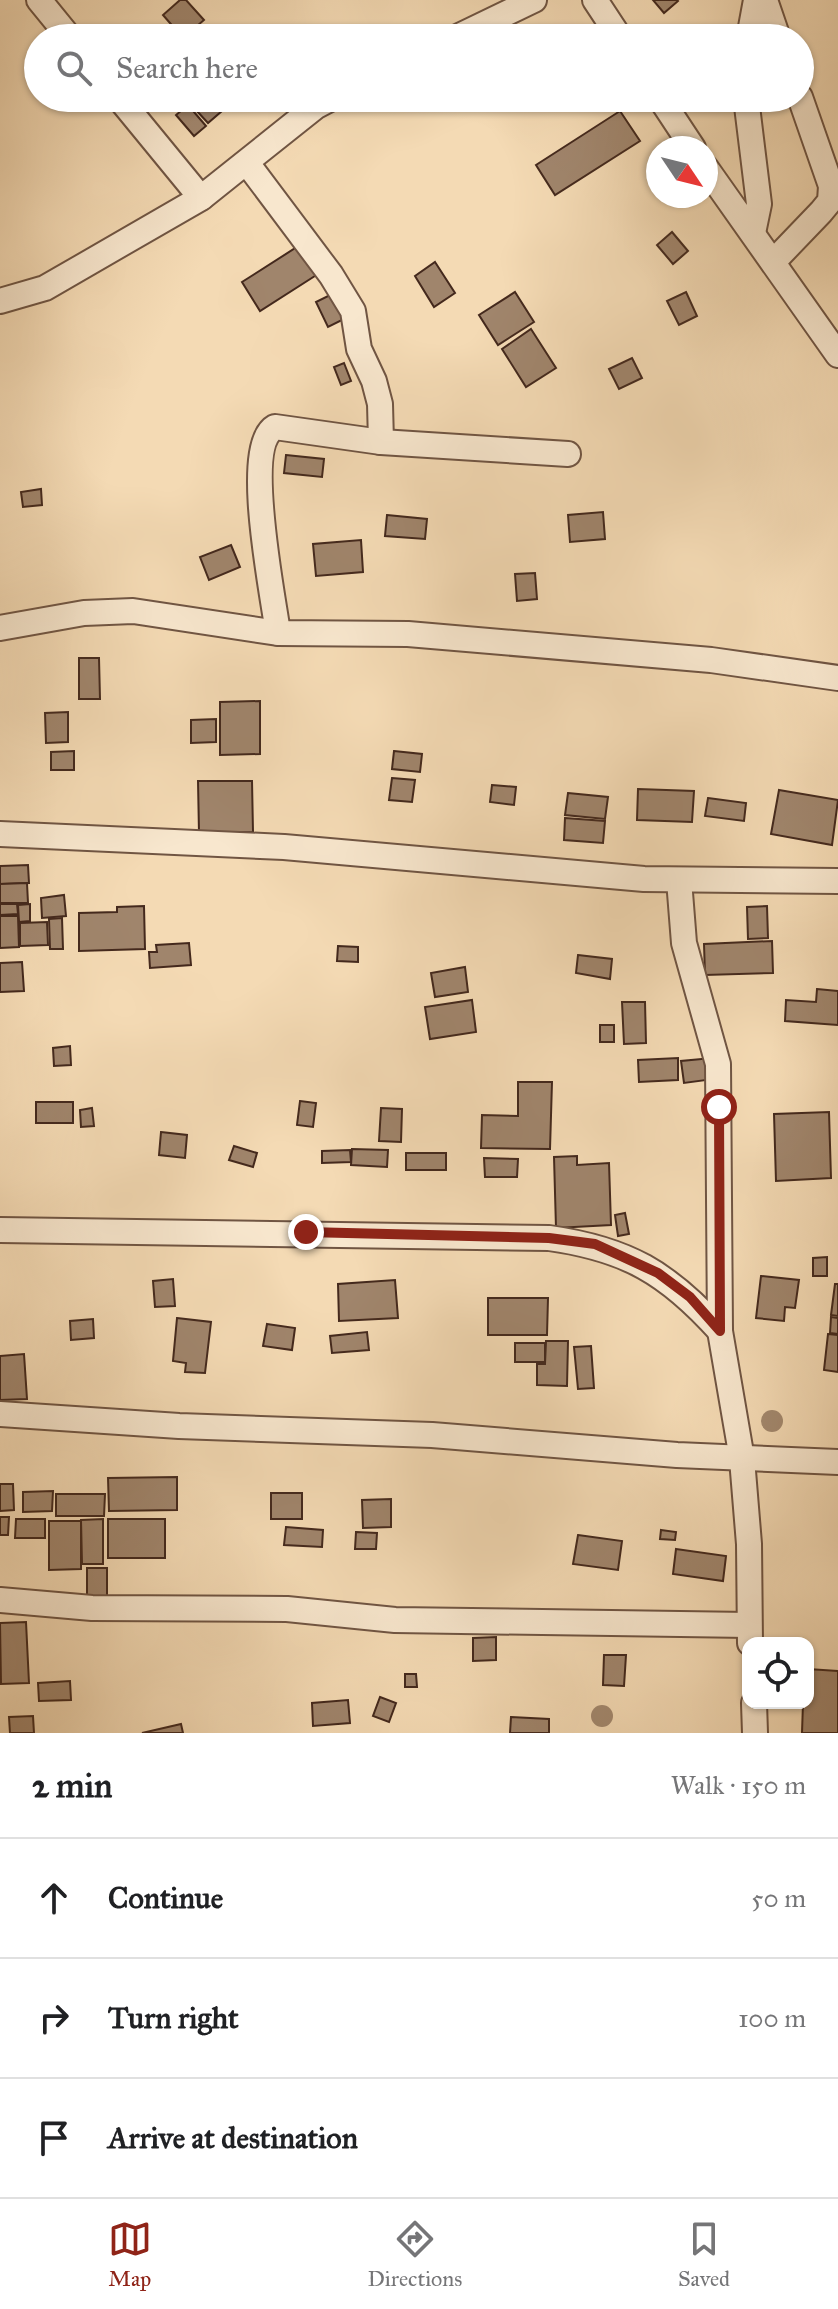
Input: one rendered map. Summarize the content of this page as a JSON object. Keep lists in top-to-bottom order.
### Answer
{
  "north": "bottom right",
  "page": {
    "search": "Search here",
    "heading": ["2 min", "Walk · 150 m"],
    "list": [
      ["Continue", "50 m"],
      ["Turn right", "100 m"],
      "Arrive at destination"
    ],
    "nav": ["Map", "Directions", "Saved"]
  }
}
